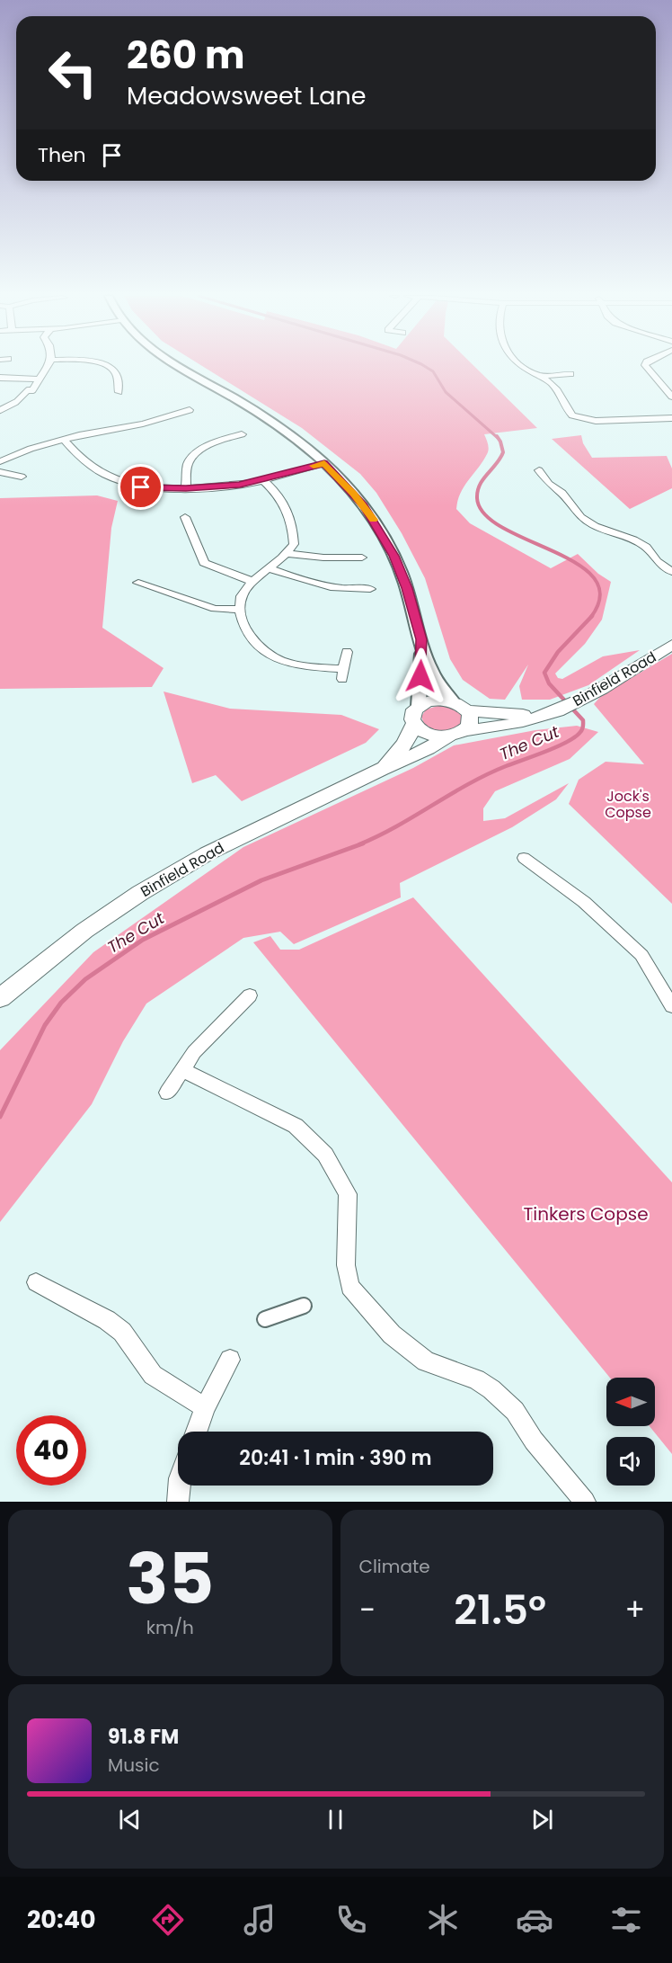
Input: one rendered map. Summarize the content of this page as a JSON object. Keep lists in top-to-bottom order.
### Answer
{
  "streets": {
    "main road": ["Binfield Road"]
  },
  "water": ["The Cut"],
  "parks": ["Jock's Copse", "Tinkers Copse"],
  "north": "left",
  "page": {
    "turn": ["260 m", "Meadowsweet Lane"],
    "then": "Then",
    "limit": "40",
    "trip": "20:41 · 1 min · 390 m",
    "tile": [
      ["35", "km/h"],
      "Climate"
    ],
    "heat": ["−", "21.5°", "+"],
    "song": ["91.8 FM", "Music"],
    "tabs": "20:40"
  }
}
